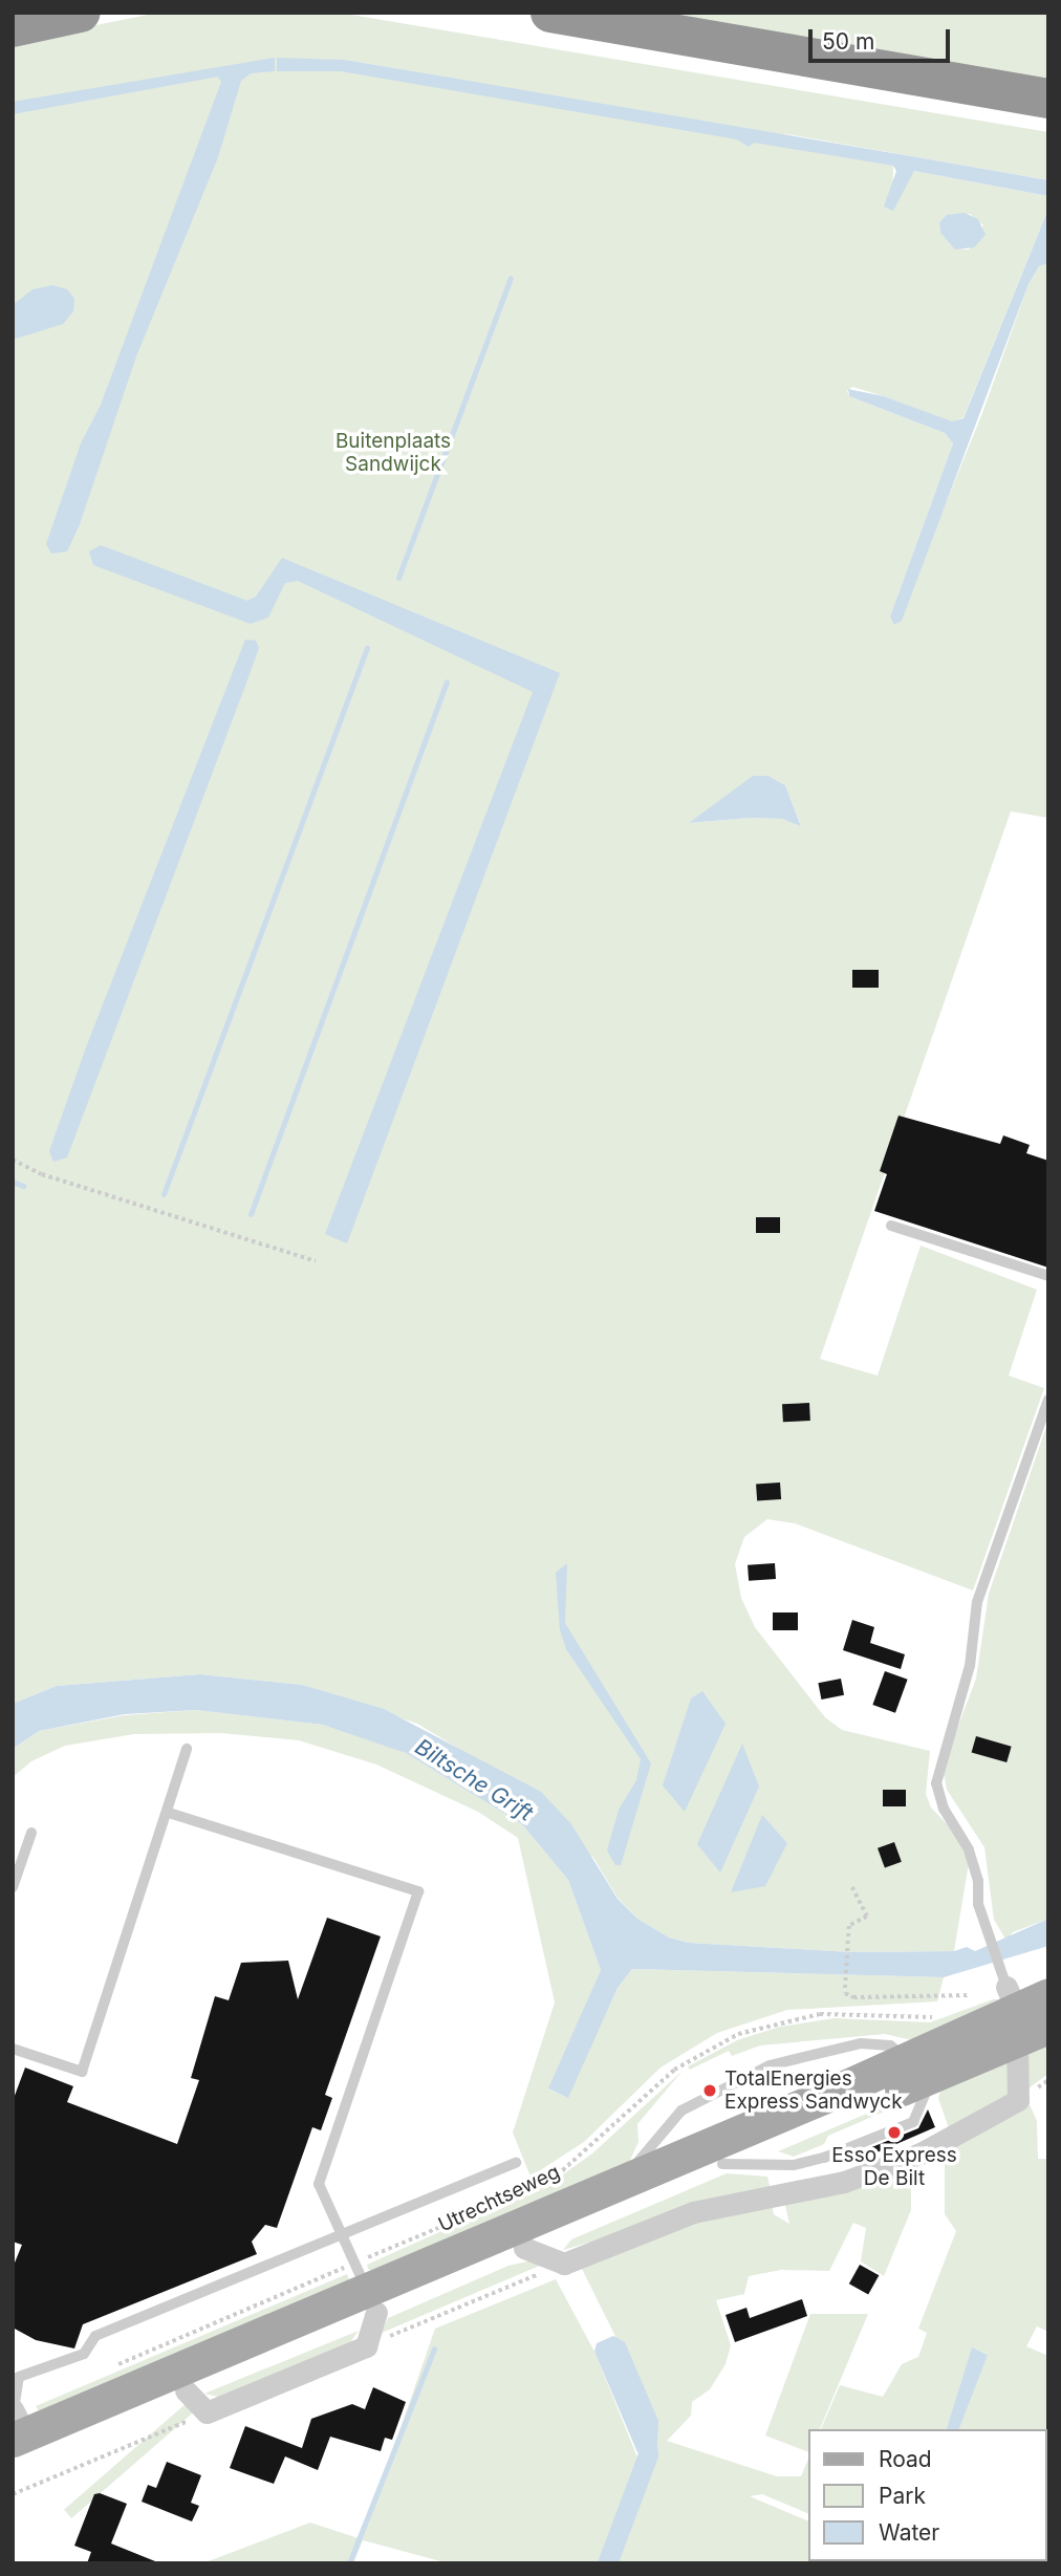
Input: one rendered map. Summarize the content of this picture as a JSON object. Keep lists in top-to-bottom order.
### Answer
{
  "streets": {
    "main road": ["Utrechtseweg"]
  },
  "water": ["Biltsche Grift"],
  "parks": ["Buitenplaats Sandwijck"],
  "places": ["TotalEnergies Express Sandwyck", "Esso Express De Bilt"],
  "legend": ["Road", "Park", "Water"],
  "scale_bar": "50 m"
}
